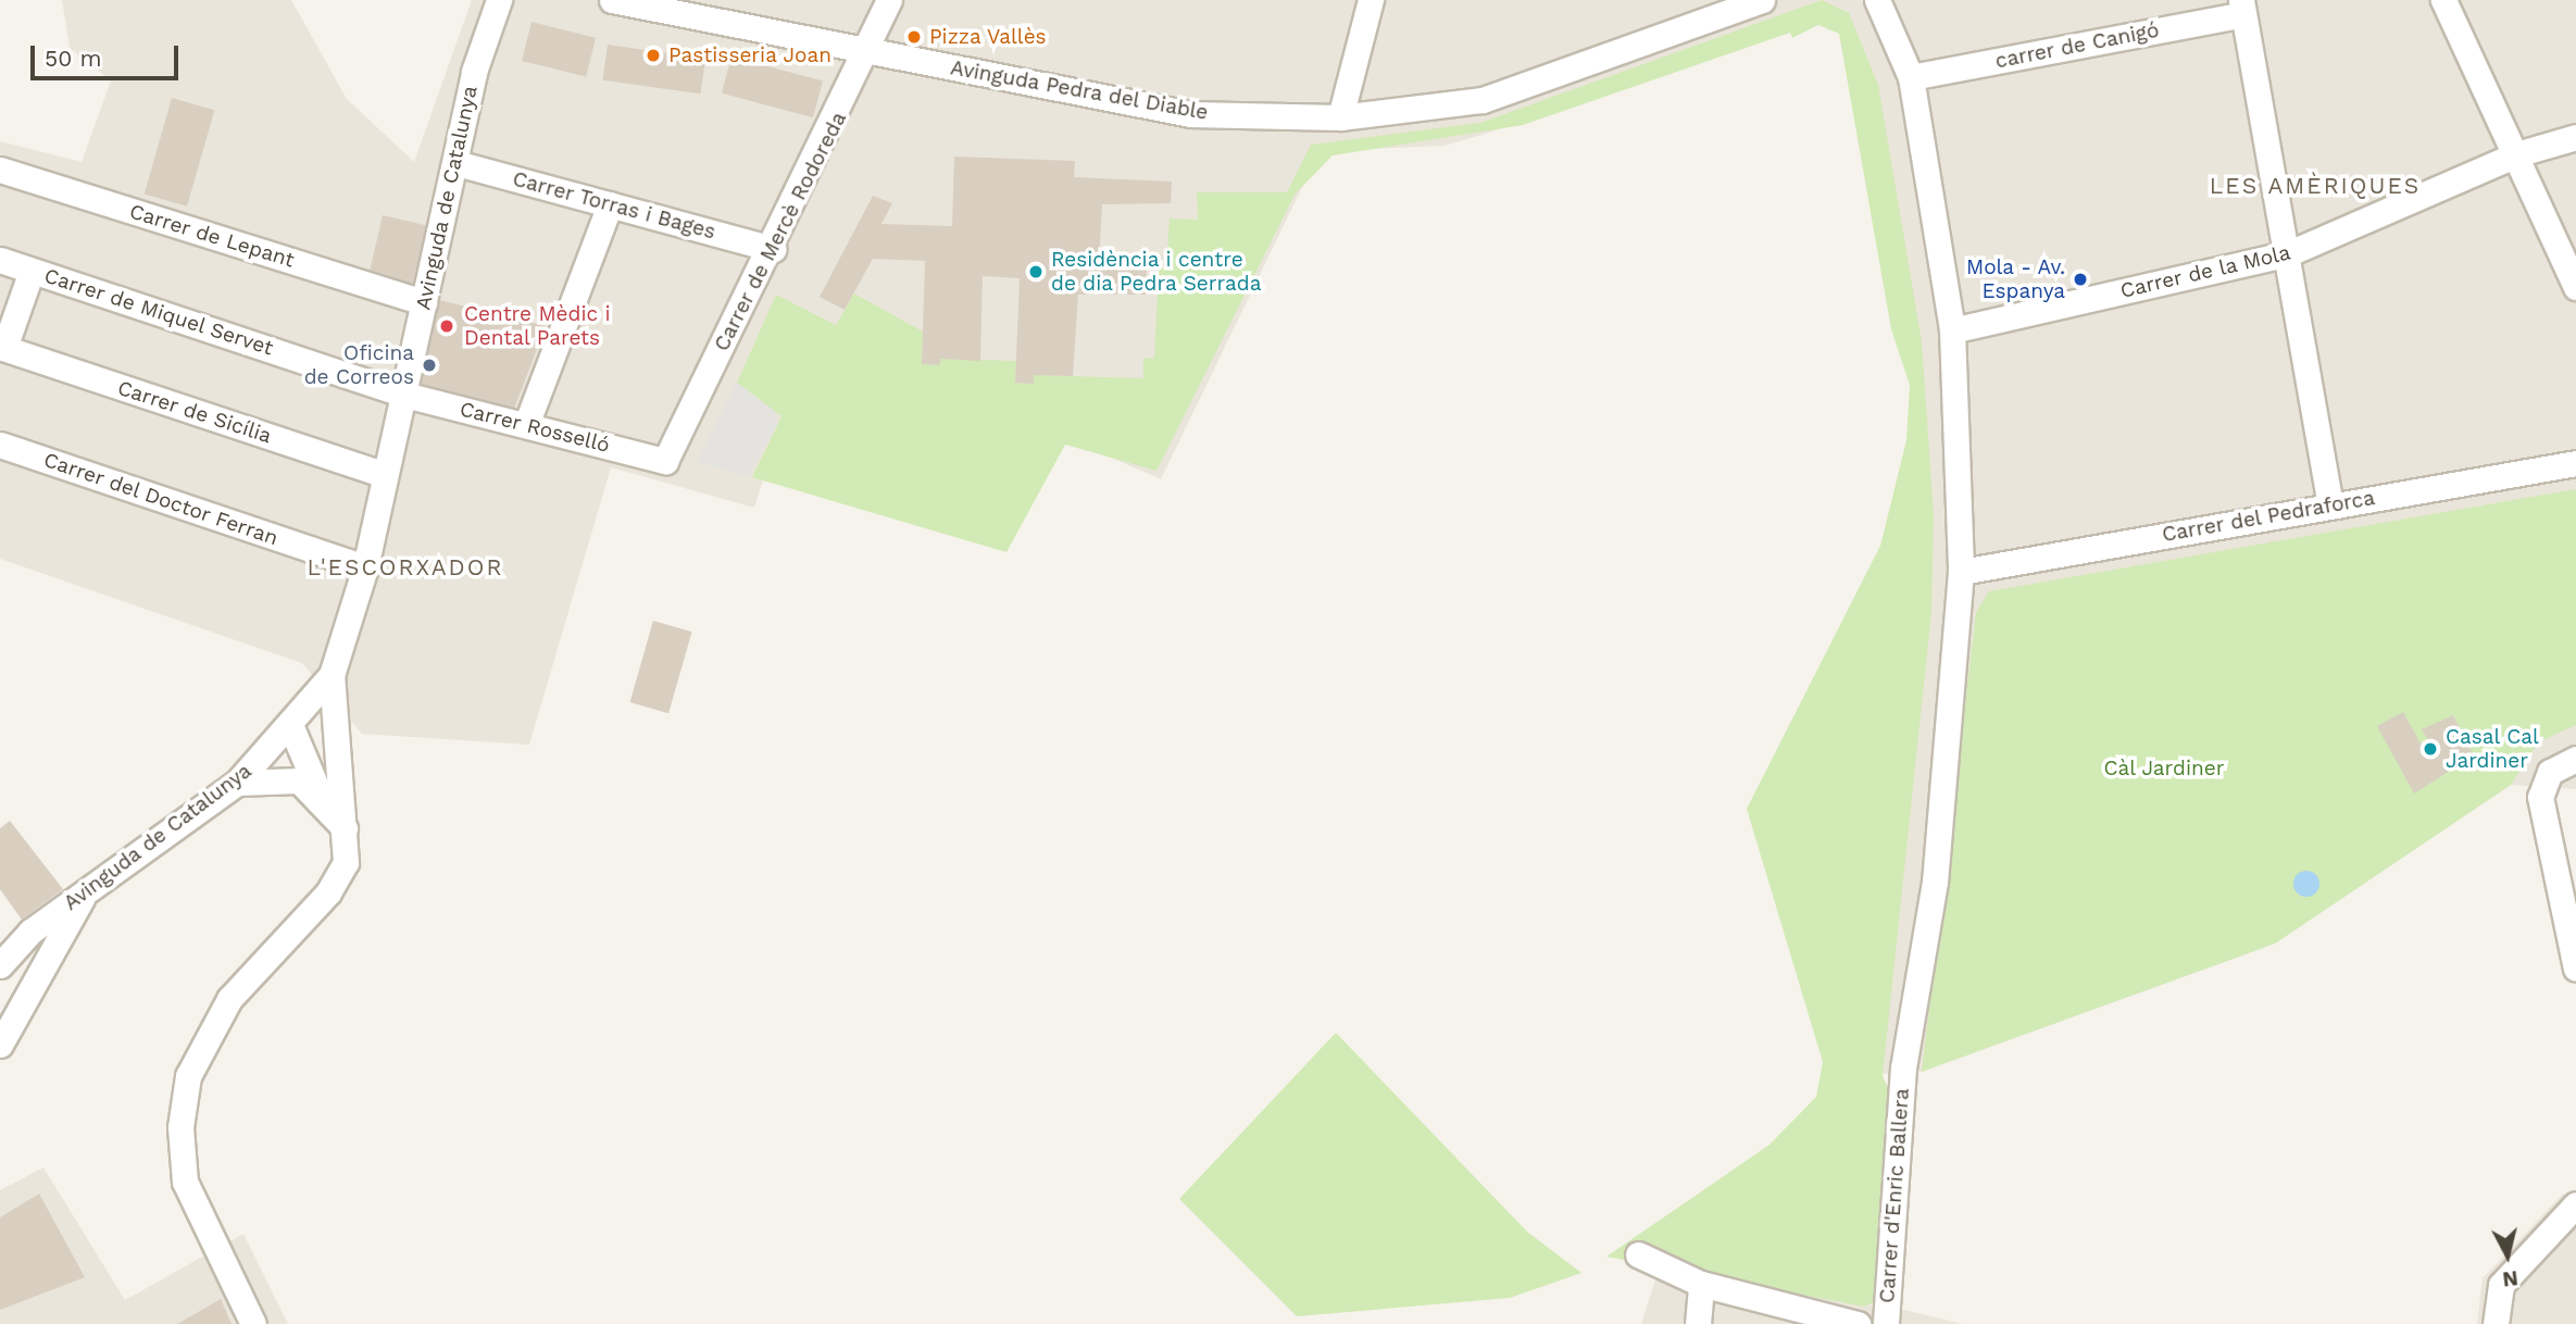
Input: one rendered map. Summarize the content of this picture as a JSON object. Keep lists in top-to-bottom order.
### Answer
{
  "streets": {
    "street": [
      "carrer de Canigó",
      "Avinguda Pedra del Diable",
      "Avinguda de Catalunya",
      "Carrer Torras i Bages",
      "Carrer de Mercè Rodoreda",
      "Carrer de Lepant",
      "Carrer de la Mola",
      "Carrer de Miquel Servet",
      "Carrer de Sicília",
      "Carrer Rosselló",
      "Carrer del Doctor Ferran",
      "Carrer del Pedraforca",
      "Carrer d'Enric Ballera"
    ]
  },
  "crossings": [
    ["carrer de Canigó", "Carrer d'Enric Ballera"],
    ["Avinguda Pedra del Diable", "Carrer de Mercè Rodoreda"],
    ["Avinguda de Catalunya", "Carrer Torras i Bages"],
    ["Avinguda de Catalunya", "Carrer de Lepant"],
    ["Avinguda de Catalunya", "Carrer de Miquel Servet"],
    ["Avinguda de Catalunya", "Carrer de Sicília"],
    ["Avinguda de Catalunya", "Carrer Rosselló"],
    ["Avinguda de Catalunya", "Carrer del Doctor Ferran"],
    ["Carrer Torras i Bages", "Carrer de Mercè Rodoreda"],
    ["Carrer de Mercè Rodoreda", "Carrer Rosselló"],
    ["Carrer de la Mola", "Carrer d'Enric Ballera"],
    ["Carrer de Miquel Servet", "Carrer de Sicília"],
    ["Carrer de Miquel Servet", "Carrer Rosselló"],
    ["Carrer del Pedraforca", "Carrer d'Enric Ballera"]
  ],
  "districts": ["LES AMÈRIQUES", "L'ESCORXADOR"],
  "parks": ["Càl Jardiner"],
  "places": [
    "Pizza Vallès",
    "Pastisseria Joan",
    "Residència i centre de dia Pedra Serrada",
    "Mola - Av. Espanya",
    "Centre Mèdic i Dental Parets",
    "Oficina de Correos",
    "Casal Cal Jardiner"
  ],
  "scale_bar": "50 m",
  "north": "bottom"
}
